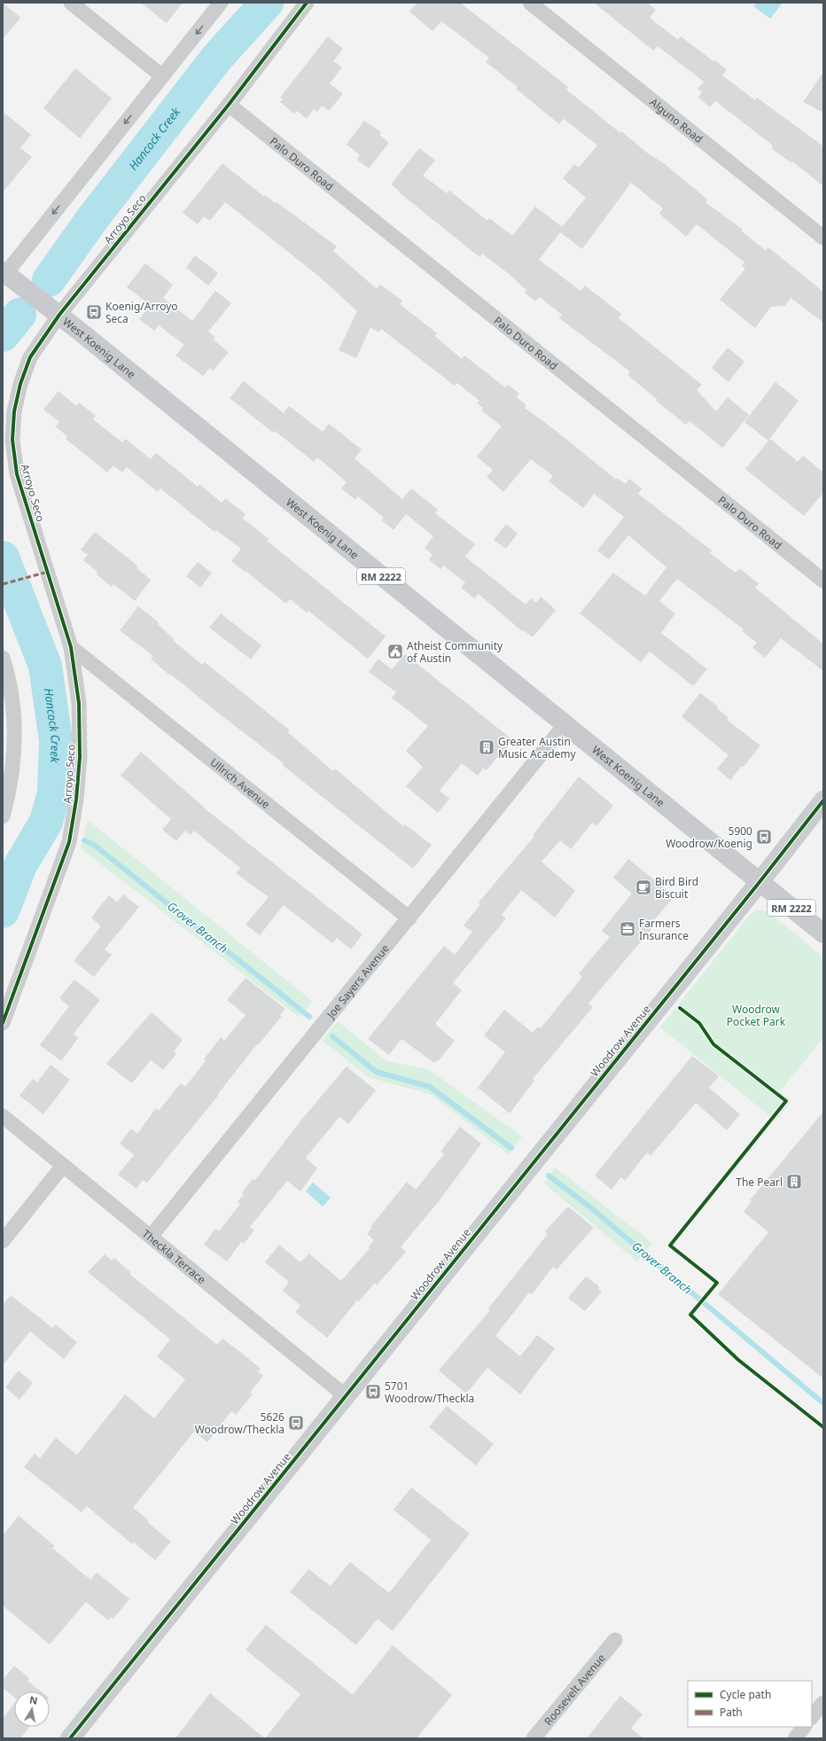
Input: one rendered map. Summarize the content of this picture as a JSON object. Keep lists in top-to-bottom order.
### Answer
{
  "streets": {
    "main road": ["West Koenig Lane", "RM 2222"],
    "street": [
      "Alguno Road",
      "Palo Duro Road",
      "Arroyo Seco",
      "Ullrich Avenue",
      "Joe Sayers Avenue",
      "Woodrow Avenue",
      "Theckla Terrace",
      "Roosevelt Avenue"
    ]
  },
  "crossings": [
    ["Palo Duro Road", "Arroyo Seco"],
    ["Arroyo Seco", "West Koenig Lane"],
    ["Arroyo Seco", "Ullrich Avenue"],
    ["West Koenig Lane", "Joe Sayers Avenue"],
    ["West Koenig Lane", "Woodrow Avenue"],
    ["Ullrich Avenue", "Joe Sayers Avenue"],
    ["Joe Sayers Avenue", "Theckla Terrace"],
    ["Woodrow Avenue", "Theckla Terrace"]
  ],
  "water": ["Hancock Creek", "Grover Branch"],
  "parks": ["Woodrow Pocket Park"],
  "places": {
    "bus stop": [
      "Koenig/Arroyo Seca",
      "5900 Woodrow/Koenig",
      "5701 Woodrow/Theckla",
      "5626 Woodrow/Theckla"
    ],
    "public building": ["Atheist Community of Austin"],
    "building": ["Greater Austin Music Academy", "The Pearl"],
    "cafe": ["Bird Bird Biscuit"],
    "office": ["Farmers Insurance"]
  },
  "legend": ["Cycle path", "Path"],
  "north": "top"
}
